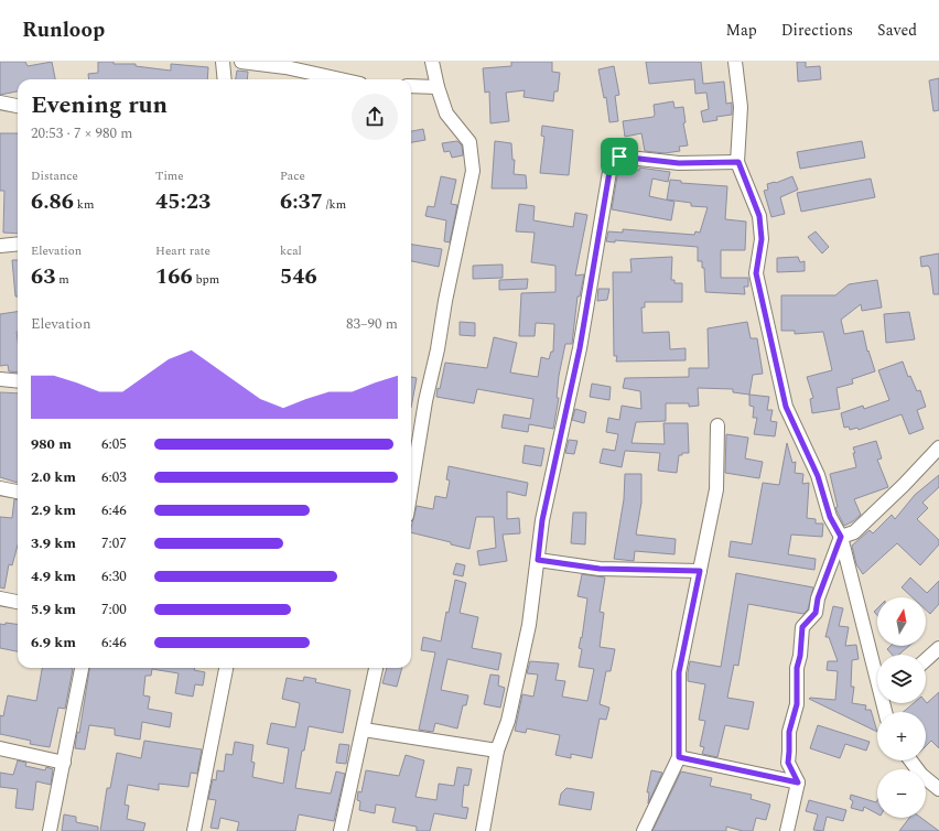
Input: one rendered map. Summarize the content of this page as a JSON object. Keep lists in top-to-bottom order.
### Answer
{
  "north": "top",
  "page": {
    "header": "Runloop",
    "nav": ["Map", "Directions", "Saved"],
    "heading": ["Evening run", "20:53 · 7 × 980 m"],
    "stats": [
      ["Distance", "6.86 km"],
      ["Time", "45:23"],
      ["Pace", "6:37 /km"],
      ["Elevation", "63 m"],
      ["Heart rate", "166 bpm"],
      ["kcal", "546"]
    ],
    "chart": ["Elevation", "83–90 m"],
    "list": [
      {
        "name": "980 m",
        "note": "6:05"
      },
      {
        "name": "2.0 km",
        "note": "6:03"
      },
      {
        "name": "2.9 km",
        "note": "6:46"
      },
      {
        "name": "3.9 km",
        "note": "7:07"
      },
      {
        "name": "4.9 km",
        "note": "6:30"
      },
      {
        "name": "5.9 km",
        "note": "7:00"
      },
      {
        "name": "6.9 km",
        "note": "6:46"
      }
    ],
    "map_buttons": ["+", "−"]
  }
}
